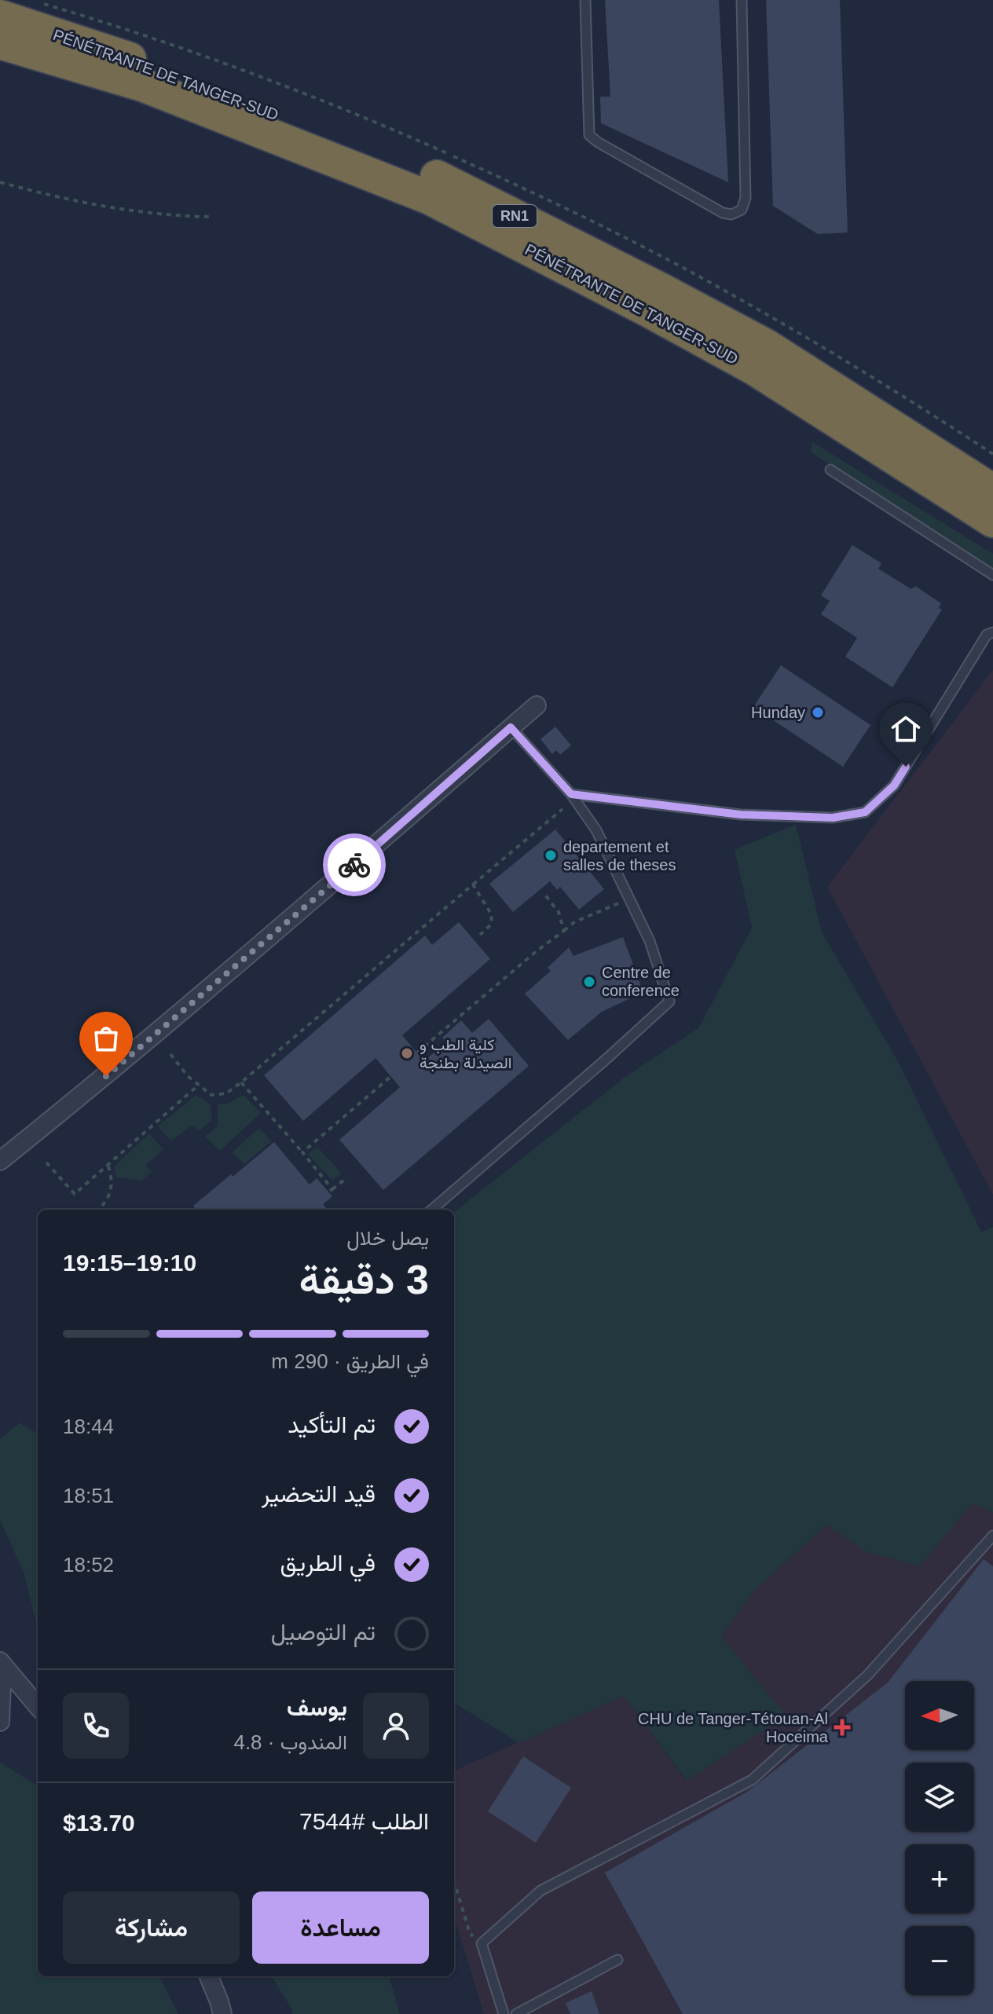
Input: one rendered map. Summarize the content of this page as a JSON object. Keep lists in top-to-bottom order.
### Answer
{
  "streets": {
    "highway": ["PÉNÉTRANTE DE TANGER-SUD", "RN1"]
  },
  "places": {
    "other": [
      "Hunday",
      "departement et salles de theses",
      "Centre de conference",
      "كلية الطب و الصيدلة بطنجة"
    ],
    "health": ["CHU de Tanger-Tétouan-Al Hoceima"]
  },
  "north": "left",
  "page": {
    "heading": ["3 دقيقة", "يصل خلال", "19:10–19:15"],
    "panel": [
      "يوسف",
      "المندوب · 4.8",
      "الطلب #7544",
      "$13.70"
    ],
    "bar": "في الطريق · 290 m",
    "list": [
      ["تم التأكيد", "18:44"],
      ["قيد التحضير", "18:51"],
      ["في الطريق", "18:52"],
      "تم التوصيل"
    ],
    "map_buttons": ["+", "−"],
    "buttons": ["مساعدة", "مشاركة"]
  }
}
